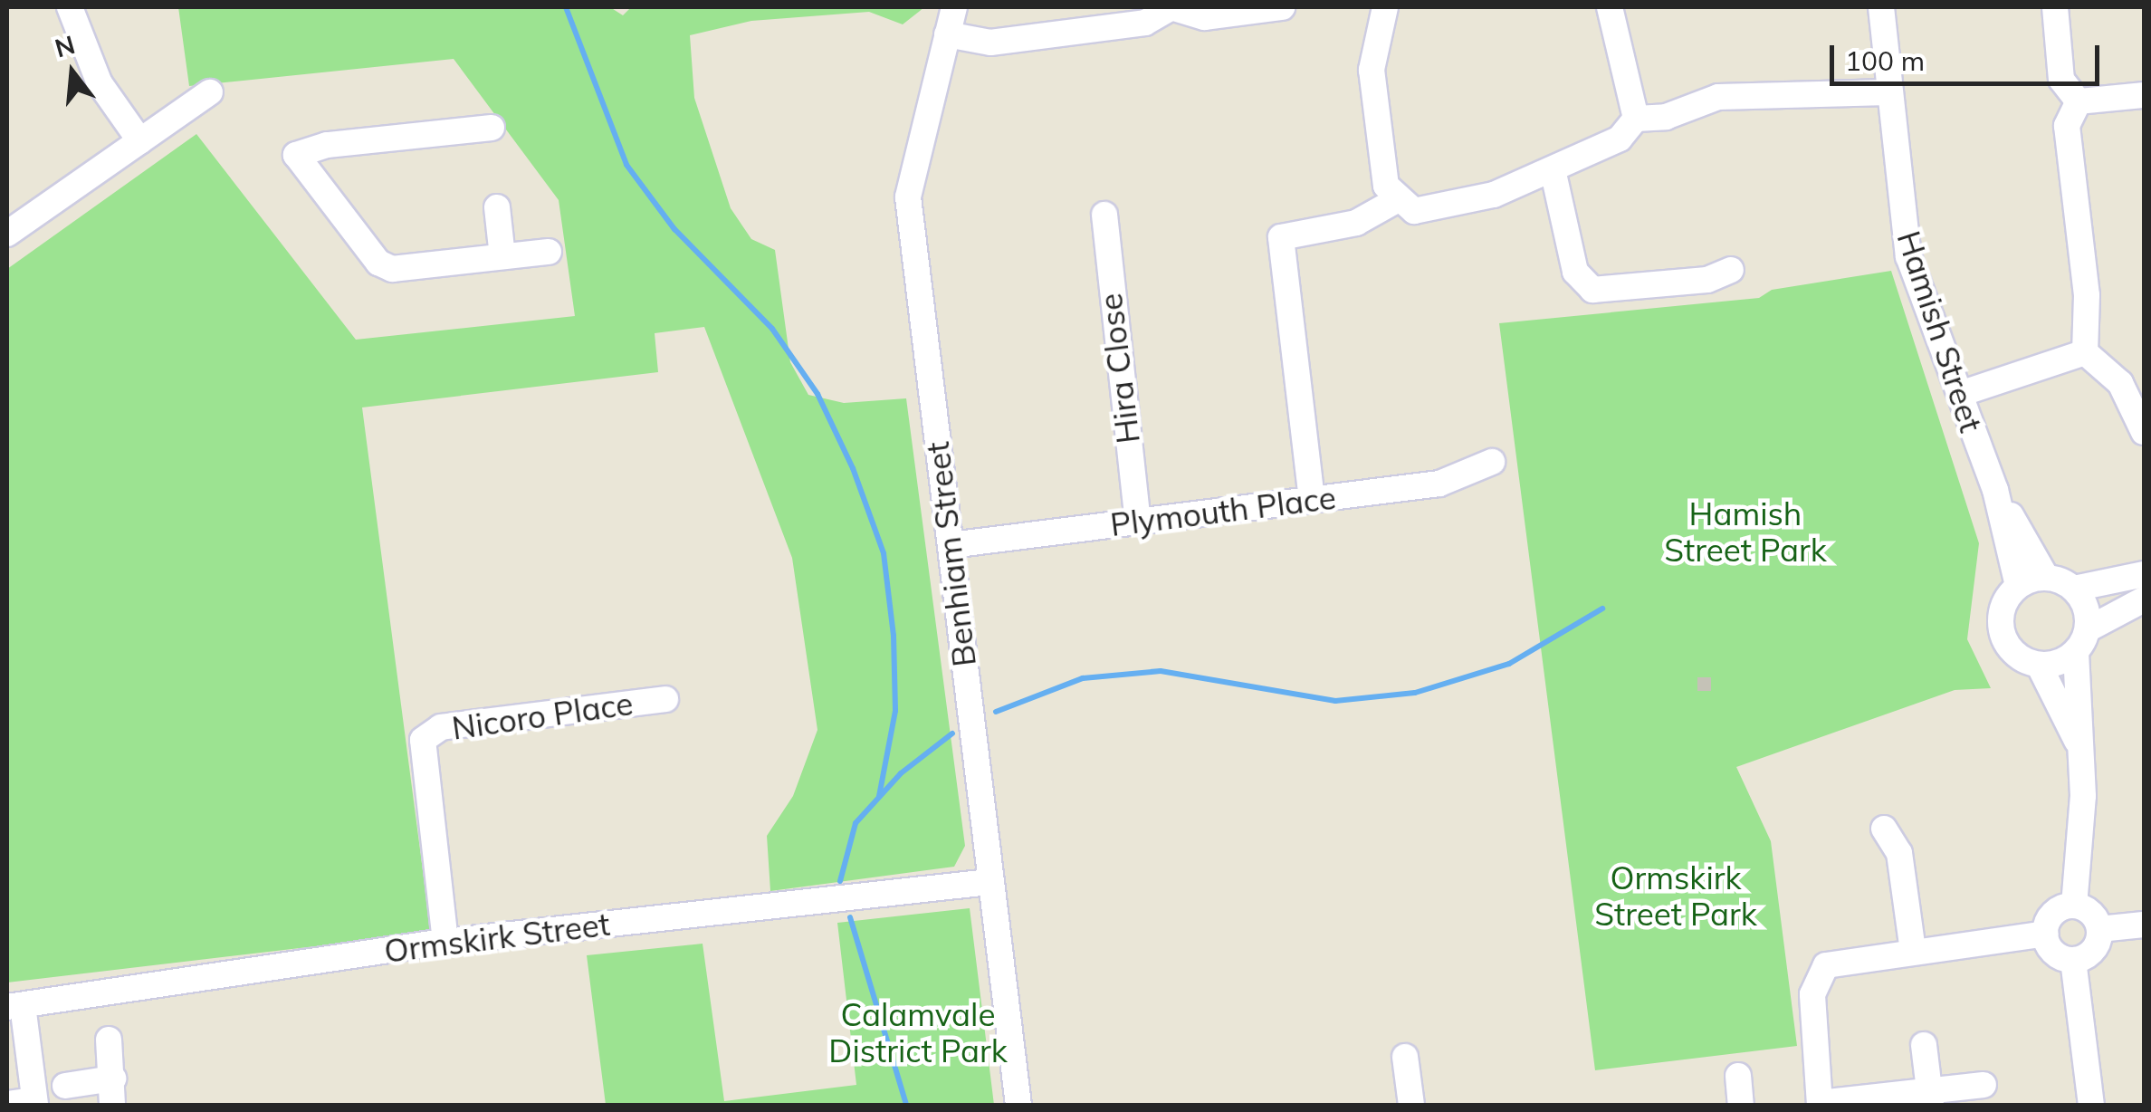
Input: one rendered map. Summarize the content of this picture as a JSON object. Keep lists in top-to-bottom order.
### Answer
{
  "streets": {
    "street": [
      "Hamish Street",
      "Hira Close",
      "Plymouth Place",
      "Benhiam Street",
      "Nicoro Place",
      "Ormskirk Street"
    ]
  },
  "crossings": [
    ["Hira Close", "Plymouth Place"],
    ["Plymouth Place", "Benhiam Street"],
    ["Benhiam Street", "Ormskirk Street"],
    ["Nicoro Place", "Ormskirk Street"]
  ],
  "parks": ["Hamish Street Park", "Ormskirk Street Park", "Calamvale District Park"],
  "scale_bar": "100 m",
  "north": "top"
}
